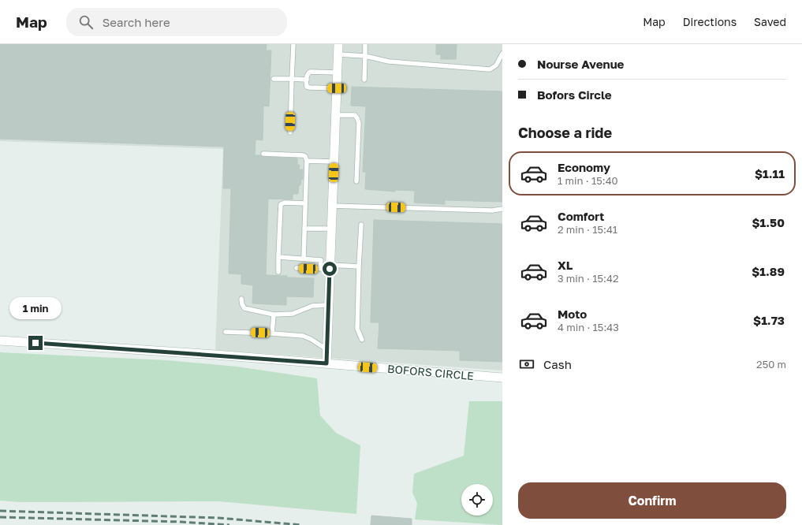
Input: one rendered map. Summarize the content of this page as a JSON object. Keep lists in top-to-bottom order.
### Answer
{
  "streets": {
    "street": ["BOFORS CIRCLE"]
  },
  "page": {
    "header": "Map",
    "search": "Search here",
    "nav": ["Map", "Directions", "Saved"],
    "banner": ["Nourse Avenue", "Bofors Circle"],
    "heading": "Choose a ride",
    "list": [
      {
        "name": "Economy",
        "note": "1 min · 15:40",
        "value": "$1.11"
      },
      {
        "name": "Comfort",
        "note": "2 min · 15:41",
        "value": "$1.50"
      },
      {
        "name": "XL",
        "note": "3 min · 15:42",
        "value": "$1.89"
      },
      {
        "name": "Moto",
        "note": "4 min · 15:43",
        "value": "$1.73"
      }
    ],
    "bubble": "1 min",
    "pay": ["Cash", "250 m"],
    "buttons": "Confirm"
  }
}
